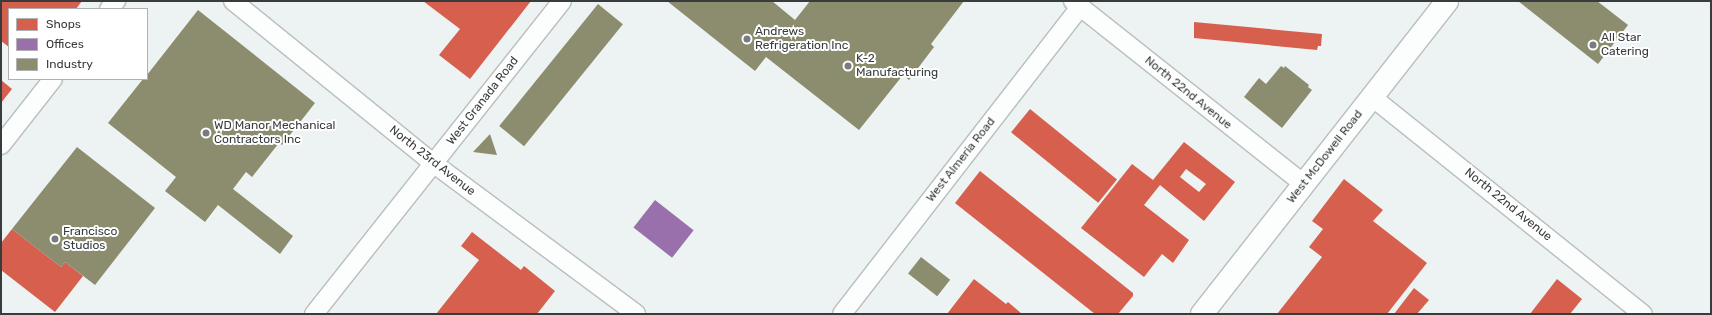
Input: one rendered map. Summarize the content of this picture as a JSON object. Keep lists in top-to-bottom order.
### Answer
{
  "streets": {
    "main road": ["West McDowell Road"],
    "street": [
      "North 22nd Avenue",
      "West Granada Road",
      "West Almeria Road",
      "North 23rd Avenue"
    ]
  },
  "crossings": [
    ["North 22nd Avenue", "West McDowell Road"],
    ["North 22nd Avenue", "West Almeria Road"],
    ["West Granada Road", "North 23rd Avenue"]
  ],
  "places": [
    "Andrews Refrigeration Inc",
    "All Star Catering",
    "K-2 Manufacturing",
    "WD Manor Mechanical Contractors Inc",
    "Francisco Studios"
  ],
  "legend": ["Shops", "Offices", "Industry"]
}
